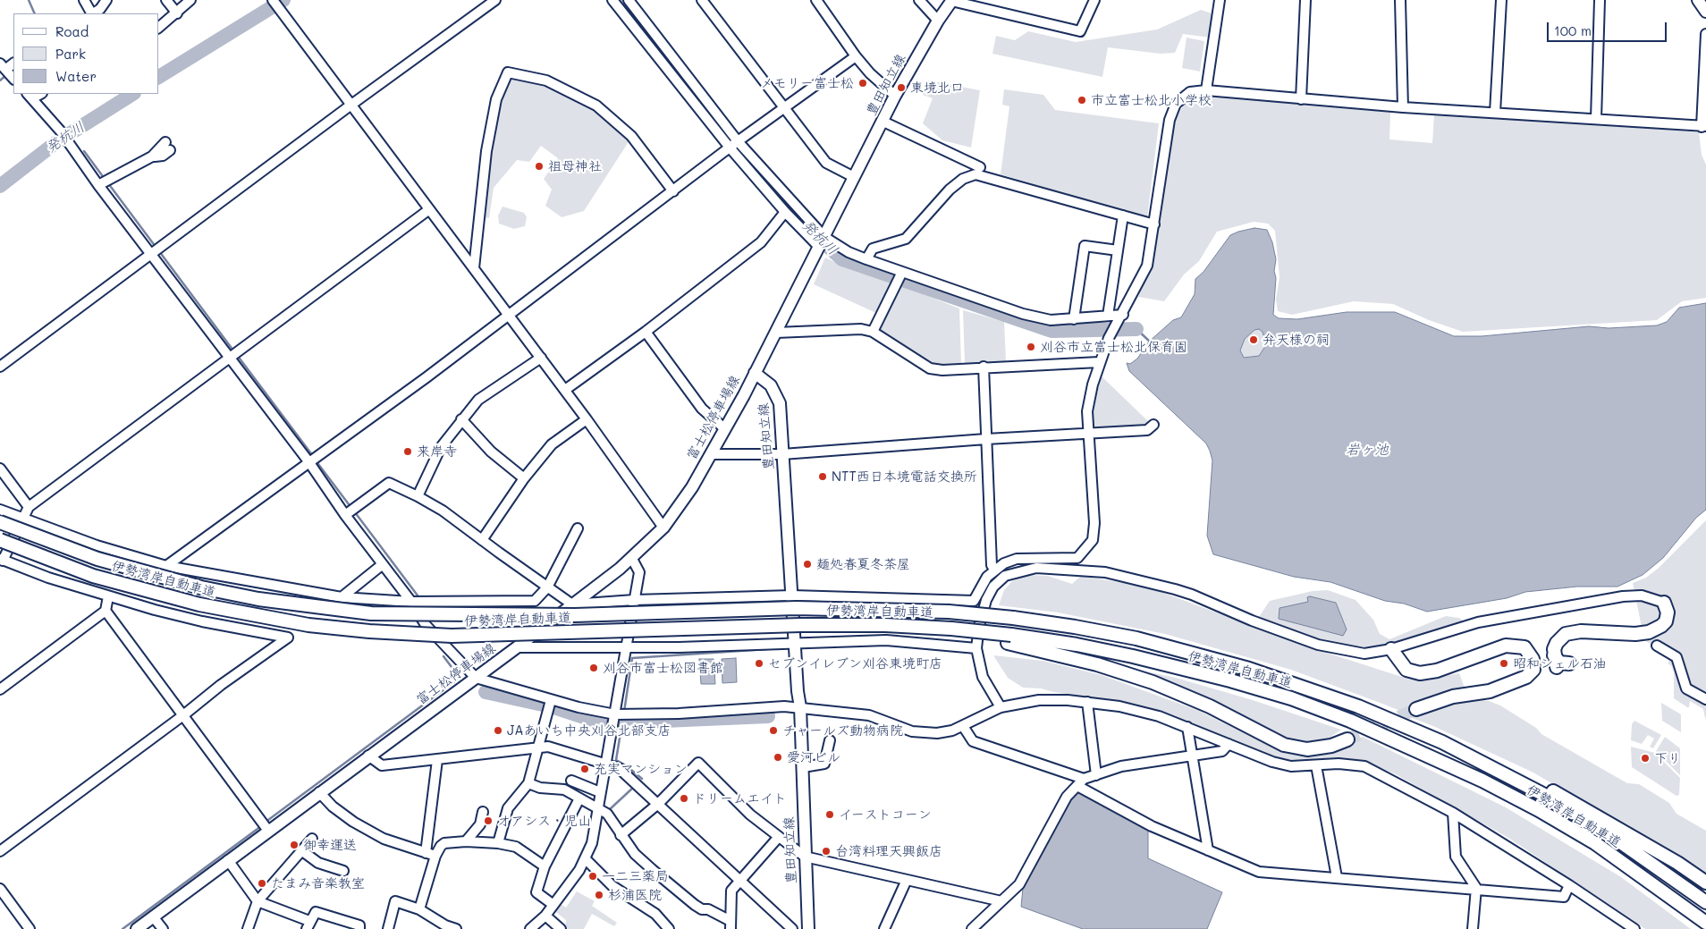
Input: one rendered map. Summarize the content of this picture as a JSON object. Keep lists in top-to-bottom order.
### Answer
{
  "streets": {
    "highway": ["伊勢湾岸自動車道"],
    "main road": ["豊田知立線", "富士松停車場線"]
  },
  "crossings": [
    ["豊田知立線", "富士松停車場線"]
  ],
  "water": ["発杭川", "岩ヶ池"],
  "places": [
    "メモリー富士松",
    "東境北口",
    "市立富士松北小学校",
    "祖母神社",
    "弁天様の祠",
    "刈谷市立富士松北保育園",
    "来岸寺",
    "NTT西日本境電話交換所",
    "麺処春夏冬茶屋",
    "セブンイレブン刈谷東境町店",
    "昭和シェル石油",
    "刈谷市富士松図書館",
    "JAあいち中央刈谷北部支店",
    "チャールズ動物病院",
    "愛河ビル",
    "下り",
    "充実マンション",
    "ドリームエイト",
    "イーストコーン",
    "オアシス・児山",
    "御幸運送",
    "台湾料理天興飯店",
    "一二三薬局",
    "たまみ音楽教室",
    "杉浦医院"
  ],
  "legend": ["Road", "Park", "Water"],
  "scale_bar": "100 m"
}
